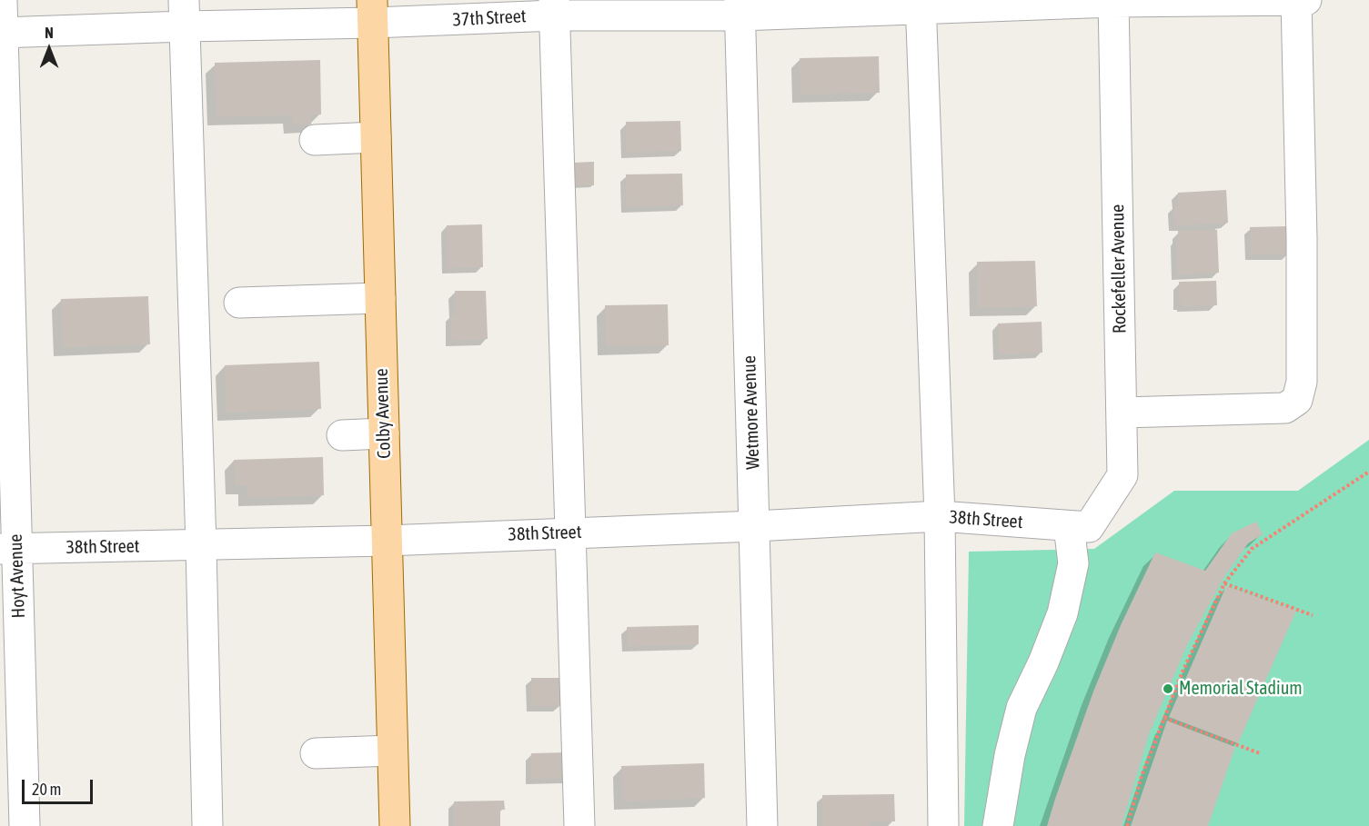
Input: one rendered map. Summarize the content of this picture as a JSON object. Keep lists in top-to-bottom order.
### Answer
{
  "streets": {
    "main road": ["Colby Avenue"],
    "street": [
      "37th Street",
      "Rockefeller Avenue",
      "Wetmore Avenue",
      "38th Street",
      "Hoyt Avenue"
    ]
  },
  "crossings": [
    ["37th Street", "Rockefeller Avenue"],
    ["37th Street", "Wetmore Avenue"],
    ["37th Street", "Colby Avenue"],
    ["37th Street", "Hoyt Avenue"],
    ["Rockefeller Avenue", "38th Street"],
    ["Wetmore Avenue", "38th Street"],
    ["Colby Avenue", "38th Street"],
    ["38th Street", "Hoyt Avenue"]
  ],
  "places": ["Memorial Stadium"],
  "scale_bar": "20 m",
  "north": "top"
}
